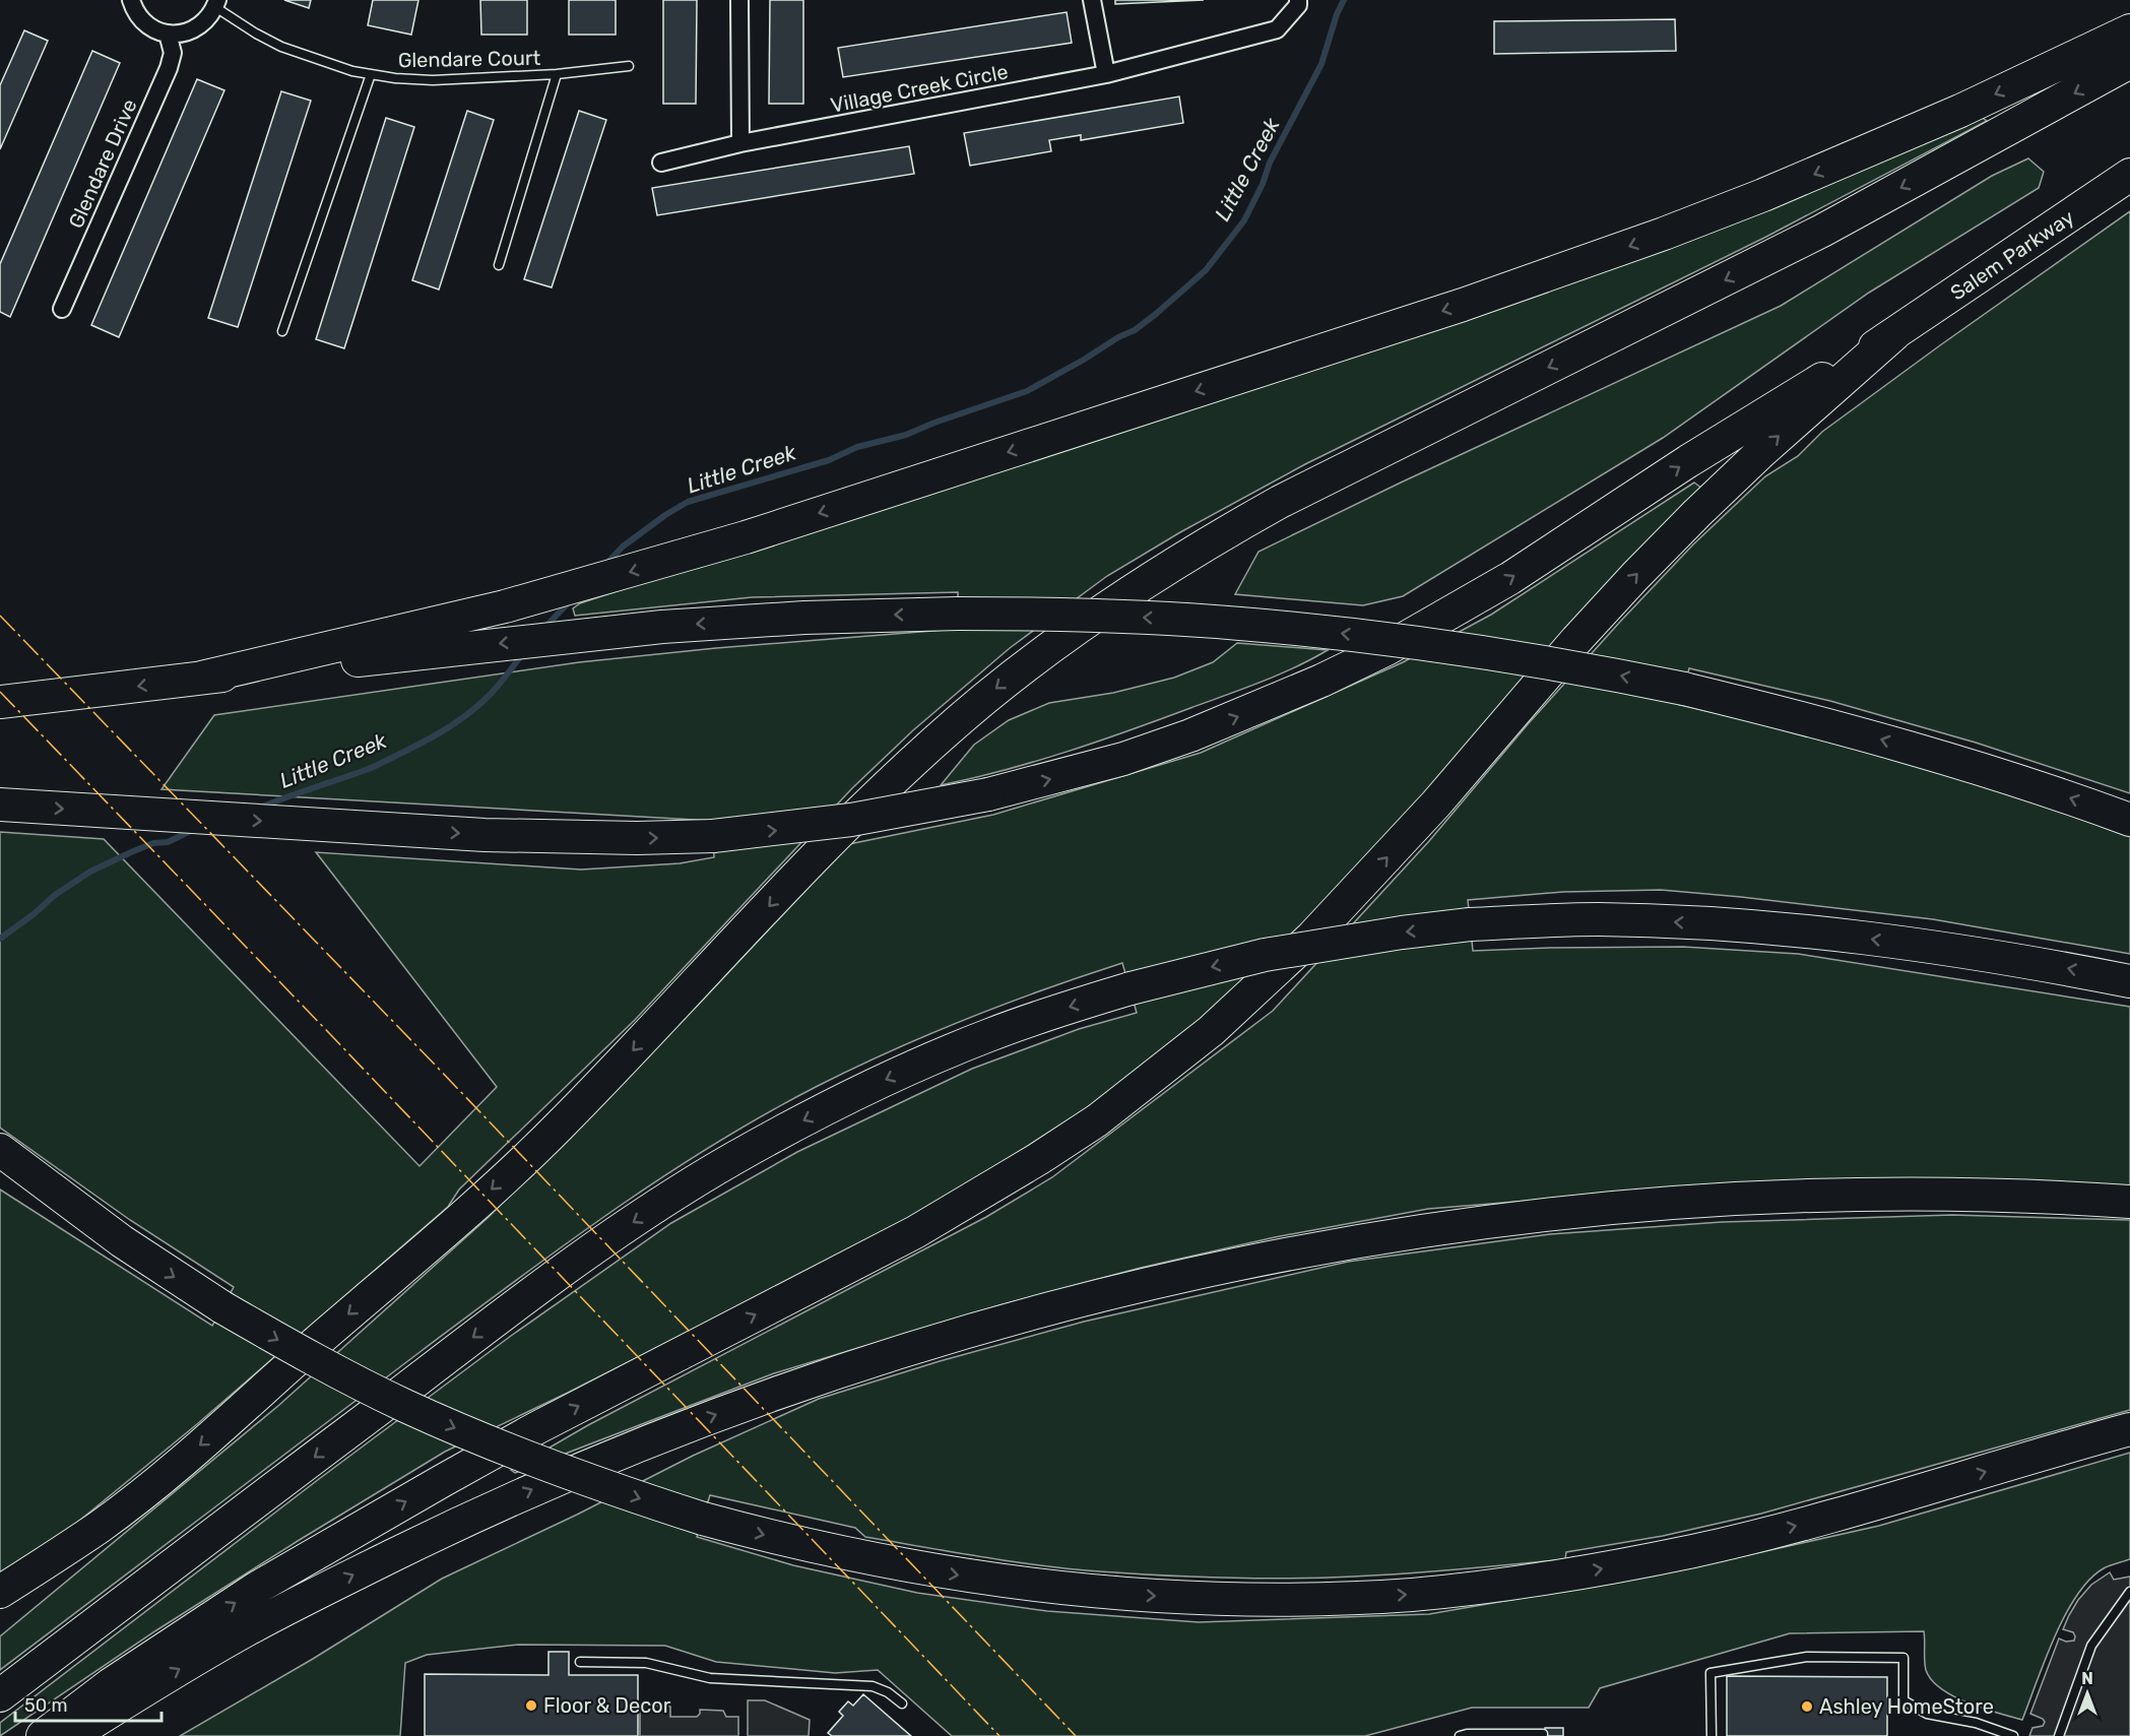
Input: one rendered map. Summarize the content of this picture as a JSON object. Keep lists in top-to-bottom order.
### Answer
{
  "streets": {
    "highway": ["Salem Parkway"],
    "street": ["Village Creek Circle", "Glendare Drive"],
    "lane": ["Glendare Court"]
  },
  "water": ["Little Creek"],
  "places": ["Floor & Decor", "Ashley HomeStore"],
  "scale_bar": "50 m",
  "north": "top"
}
